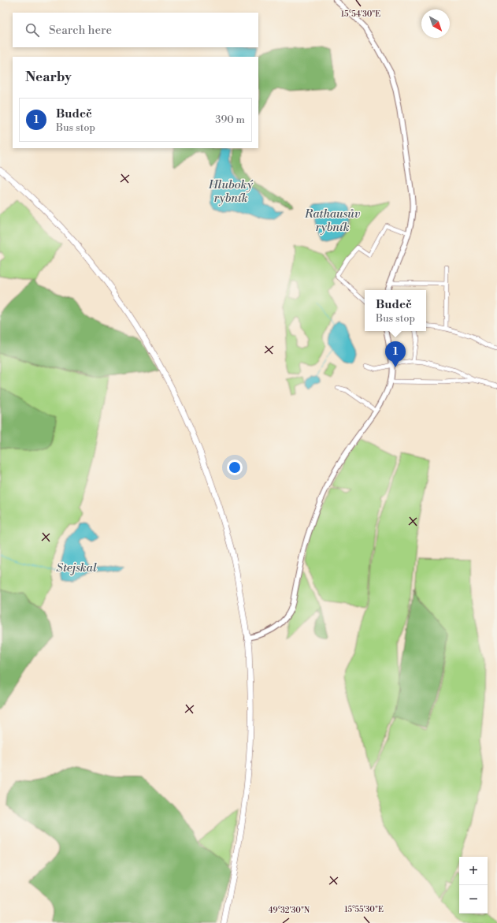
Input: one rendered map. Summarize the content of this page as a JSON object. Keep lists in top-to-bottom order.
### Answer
{
  "water": ["Hluboký rybník", "Rathausův rybník", "Stejskal"],
  "north": "bottom right",
  "page": {
    "search": "Search here",
    "heading": "Nearby",
    "list": [
      {
        "mark": "1",
        "name": "Budeč",
        "note": "Bus stop",
        "value": "390 m"
      }
    ],
    "popup": ["Budeč", "Bus stop"],
    "pins": "1",
    "map_buttons": ["+", "−"]
  },
  "coordinates": ["15°54'30\"E", "15°55'30\"E", "49°32'30\"N"]
}
